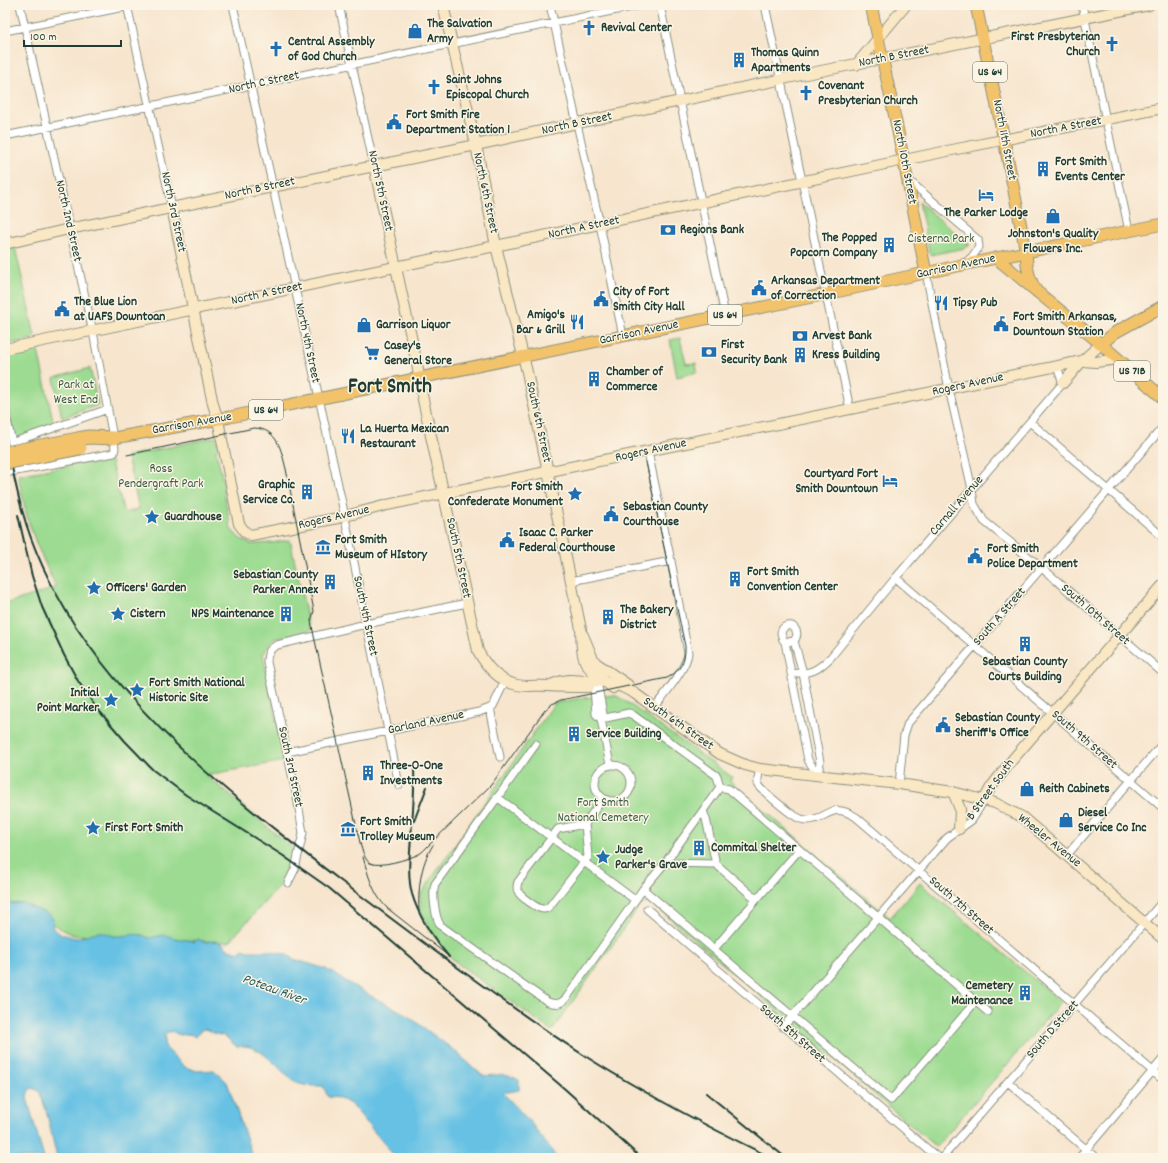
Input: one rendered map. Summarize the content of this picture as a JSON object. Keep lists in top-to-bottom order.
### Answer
{
  "streets": {
    "highway": ["US 64", "Garrison Avenue"],
    "main road": ["North 11th Street", "North 10th Street", "US 71B"],
    "street": [
      "North B Street",
      "North C Street",
      "North A Street",
      "North 5th Street",
      "North 6th Street",
      "North 3rd Street",
      "North 2nd Street",
      "North 4th Street",
      "Rogers Avenue",
      "South 6th Street",
      "Carnall Avenue",
      "South 5th Street",
      "South 10th Street",
      "South 4th Street",
      "South A Street",
      "Garland Avenue",
      "South 9th Street",
      "South 3rd Street",
      "B Street South",
      "Wheeler Avenue",
      "South 7th Street",
      "South D Street"
    ]
  },
  "crossings": [
    ["North B Street", "North 11th Street"],
    ["North B Street", "North 10th Street"],
    ["North B Street", "North 5th Street"],
    ["North B Street", "North 6th Street"],
    ["North B Street", "North 3rd Street"],
    ["North B Street", "North 2nd Street"],
    ["North B Street", "North 4th Street"],
    ["US 64", "Garrison Avenue"],
    ["North C Street", "North 5th Street"],
    ["North C Street", "North 6th Street"],
    ["North C Street", "North 3rd Street"],
    ["North C Street", "North 2nd Street"],
    ["North C Street", "North 4th Street"],
    ["North A Street", "North 11th Street"],
    ["North A Street", "North 10th Street"],
    ["North A Street", "North 5th Street"],
    ["North A Street", "North 6th Street"],
    ["North A Street", "North 3rd Street"],
    ["North A Street", "North 2nd Street"],
    ["North A Street", "North 4th Street"],
    ["North 11th Street", "Garrison Avenue"],
    ["North 11th Street", "US 71B"],
    ["North 10th Street", "Garrison Avenue"],
    ["North 10th Street", "South 10th Street"],
    ["North 5th Street", "Garrison Avenue"],
    ["North 5th Street", "South 5th Street"],
    ["North 6th Street", "Garrison Avenue"],
    ["North 6th Street", "South 6th Street"],
    ["North 3rd Street", "Garrison Avenue"],
    ["North 3rd Street", "Rogers Avenue"],
    ["North 2nd Street", "Garrison Avenue"],
    ["Garrison Avenue", "North 4th Street"],
    ["Garrison Avenue", "US 71B"],
    ["Garrison Avenue", "Rogers Avenue"],
    ["Garrison Avenue", "South 6th Street"],
    ["Garrison Avenue", "South 5th Street"],
    ["Garrison Avenue", "South 10th Street"],
    ["Garrison Avenue", "South 4th Street"],
    ["North 4th Street", "South 4th Street"],
    ["Rogers Avenue", "South 6th Street"],
    ["Rogers Avenue", "South 5th Street"],
    ["Rogers Avenue", "South 10th Street"],
    ["Rogers Avenue", "South 4th Street"],
    ["South 6th Street", "South 7th Street"],
    ["Carnall Avenue", "South 10th Street"],
    ["Carnall Avenue", "South 9th Street"],
    ["South 5th Street", "B Street South"],
    ["South 10th Street", "South A Street"],
    ["South 10th Street", "B Street South"],
    ["South 4th Street", "Garland Avenue"],
    ["South 4th Street", "South 3rd Street"],
    ["South A Street", "South 9th Street"],
    ["South A Street", "Wheeler Avenue"],
    ["Garland Avenue", "South 3rd Street"],
    ["South 9th Street", "B Street South"],
    ["B Street South", "Wheeler Avenue"],
    ["B Street South", "South 7th Street"],
    ["Wheeler Avenue", "South D Street"],
    ["South 7th Street", "South D Street"]
  ],
  "districts": ["Fort Smith"],
  "water": ["Poteau River"],
  "parks": [
    "Cisterna Park",
    "Park at West End",
    "Ross Pendergraft Park",
    "Fort Smith National Cemetery"
  ],
  "places": {
    "church": [
      "Revival Center",
      "First Presbyterian Church",
      "Central Assembly of God Church",
      "Saint Johns Episcopal Church",
      "Covenant Presbyterian Church"
    ],
    "shop": [
      "The Salvation Army",
      "Johnston's Quality Flowers Inc.",
      "Garrison Liquor",
      "Reith Cabinets",
      "Diesel Service Co Inc"
    ],
    "building": [
      "Thomas Quinn Apartments",
      "Fort Smith Events Center",
      "The Popped Popcorn Company",
      "Kress Building",
      "Chamber of Commerce",
      "Graphic Service Co.",
      "Fort Smith Convention Center",
      "Sebastian County Parker Annex",
      "NPS Maintenance",
      "The Bakery District",
      "Sebastian County Courts Building",
      "Service Building",
      "Three-O-One Investments",
      "Commital Shelter",
      "Cemetery Maintenance"
    ],
    "public building": [
      "Fort Smith Fire Department Station 1",
      "Arkansas Department of Correction",
      "City of Fort Smith City Hall",
      "The Blue Lion at UAFS Downtoan",
      "Fort Smith Arkansas, Downtown Station",
      "Sebastian County Courthouse",
      "Isaac C. Parker Federal Courthouse",
      "Fort Smith Police Department",
      "Sebastian County Sheriff's Office"
    ],
    "hotel": ["The Parker Lodge", "Courtyard Fort Smith Downtown"],
    "bank": ["Regions Bank", "Arvest Bank", "First Security Bank"],
    "restaurant": ["Tipsy Pub", "Amigo's Bar & Grill", "La Huerta Mexican Restaurant"],
    "supermarket": ["Casey's General Store"],
    "place": [
      "Fort Smith Confederate Monument",
      "Guardhouse",
      "Officers' Garden",
      "Cistern",
      "Fort Smith National Historic Site",
      "Initial Point Marker",
      "First Fort Smith",
      "Judge Parker's Grave"
    ],
    "museum": ["Fort Smith Museum of HIstory", "Fort Smith Trolley Museum"]
  },
  "scale_bar": "100 m"
}
